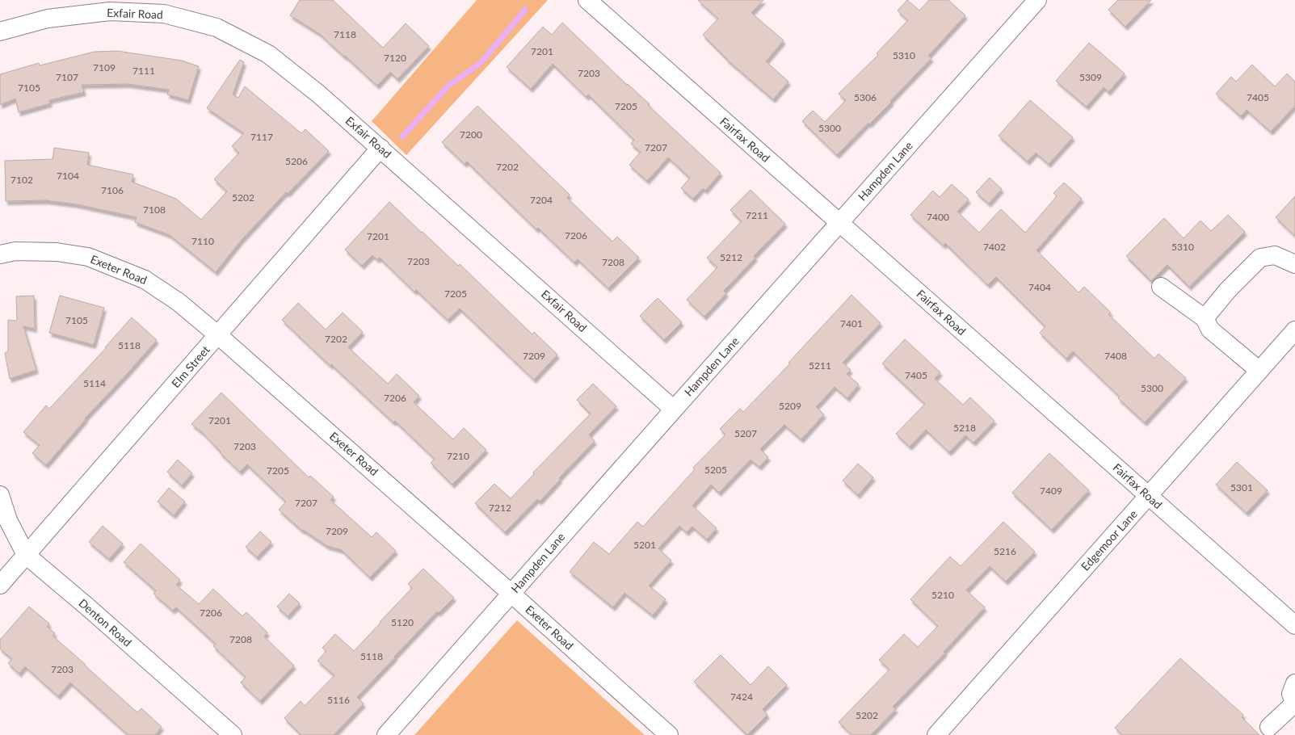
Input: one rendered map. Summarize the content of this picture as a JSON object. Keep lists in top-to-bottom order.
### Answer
{
  "streets": {
    "street": [
      "Exfair Road",
      "Fairfax Road",
      "Hampden Lane",
      "Exeter Road",
      "Elm Street",
      "Edgemoor Lane",
      "Denton Road"
    ]
  },
  "crossings": [
    ["Exfair Road", "Hampden Lane"],
    ["Exfair Road", "Elm Street"],
    ["Fairfax Road", "Hampden Lane"],
    ["Fairfax Road", "Edgemoor Lane"],
    ["Hampden Lane", "Exeter Road"],
    ["Exeter Road", "Elm Street"],
    ["Elm Street", "Denton Road"]
  ],
  "house_numbers": [
    "7118",
    "7201",
    "5310",
    "7120",
    "7109",
    "7111",
    "7203",
    "7107",
    "5309",
    "7105",
    "5306",
    "7405",
    "7205",
    "5300",
    "7200",
    "7117",
    "7207",
    "5206",
    "7202",
    "7104",
    "7102",
    "7106",
    "5202",
    "7204",
    "7108",
    "7211",
    "7400",
    "7206",
    "7201",
    "7110",
    "7402",
    "5310",
    "5212",
    "7203",
    "7208",
    "7404",
    "7205",
    "7105",
    "7401",
    "7202",
    "5118",
    "7209",
    "7408",
    "5211",
    "7405",
    "5114",
    "5300",
    "7206",
    "5209",
    "7201",
    "5218",
    "5207",
    "7203",
    "7210",
    "5205",
    "7205",
    "5301",
    "7409",
    "7207",
    "7212",
    "7209",
    "5201",
    "5216",
    "5210",
    "7206",
    "5120",
    "7208",
    "5118",
    "7203",
    "7424",
    "5116",
    "5202"
  ]
}
